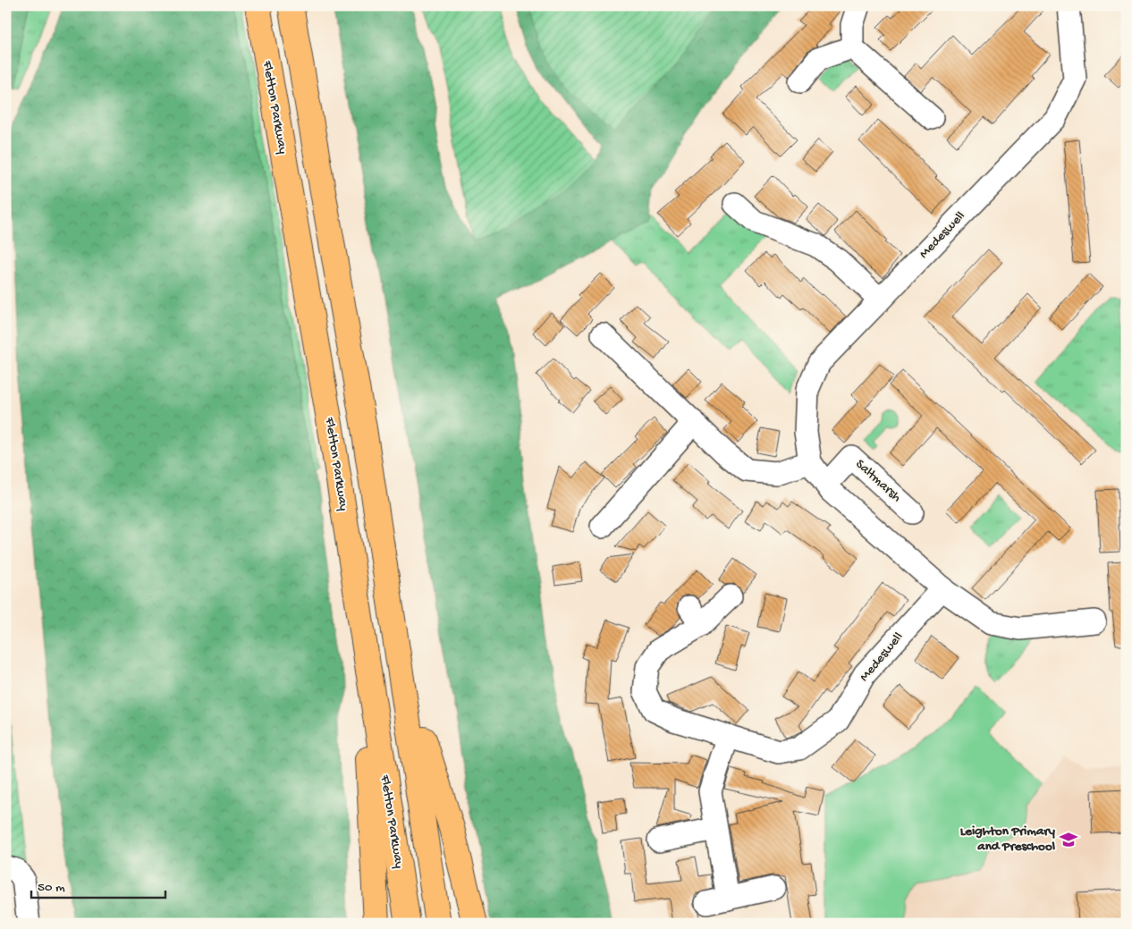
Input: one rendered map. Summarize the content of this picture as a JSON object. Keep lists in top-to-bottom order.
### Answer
{
  "streets": {
    "highway": ["Fletton Parkway"],
    "street": ["Medeswell", "Saltmarsh"]
  },
  "crossings": [
    ["Medeswell", "Saltmarsh"]
  ],
  "places": {
    "school or university": ["Leighton Primary and Preschool"]
  },
  "scale_bar": "50 m"
}
